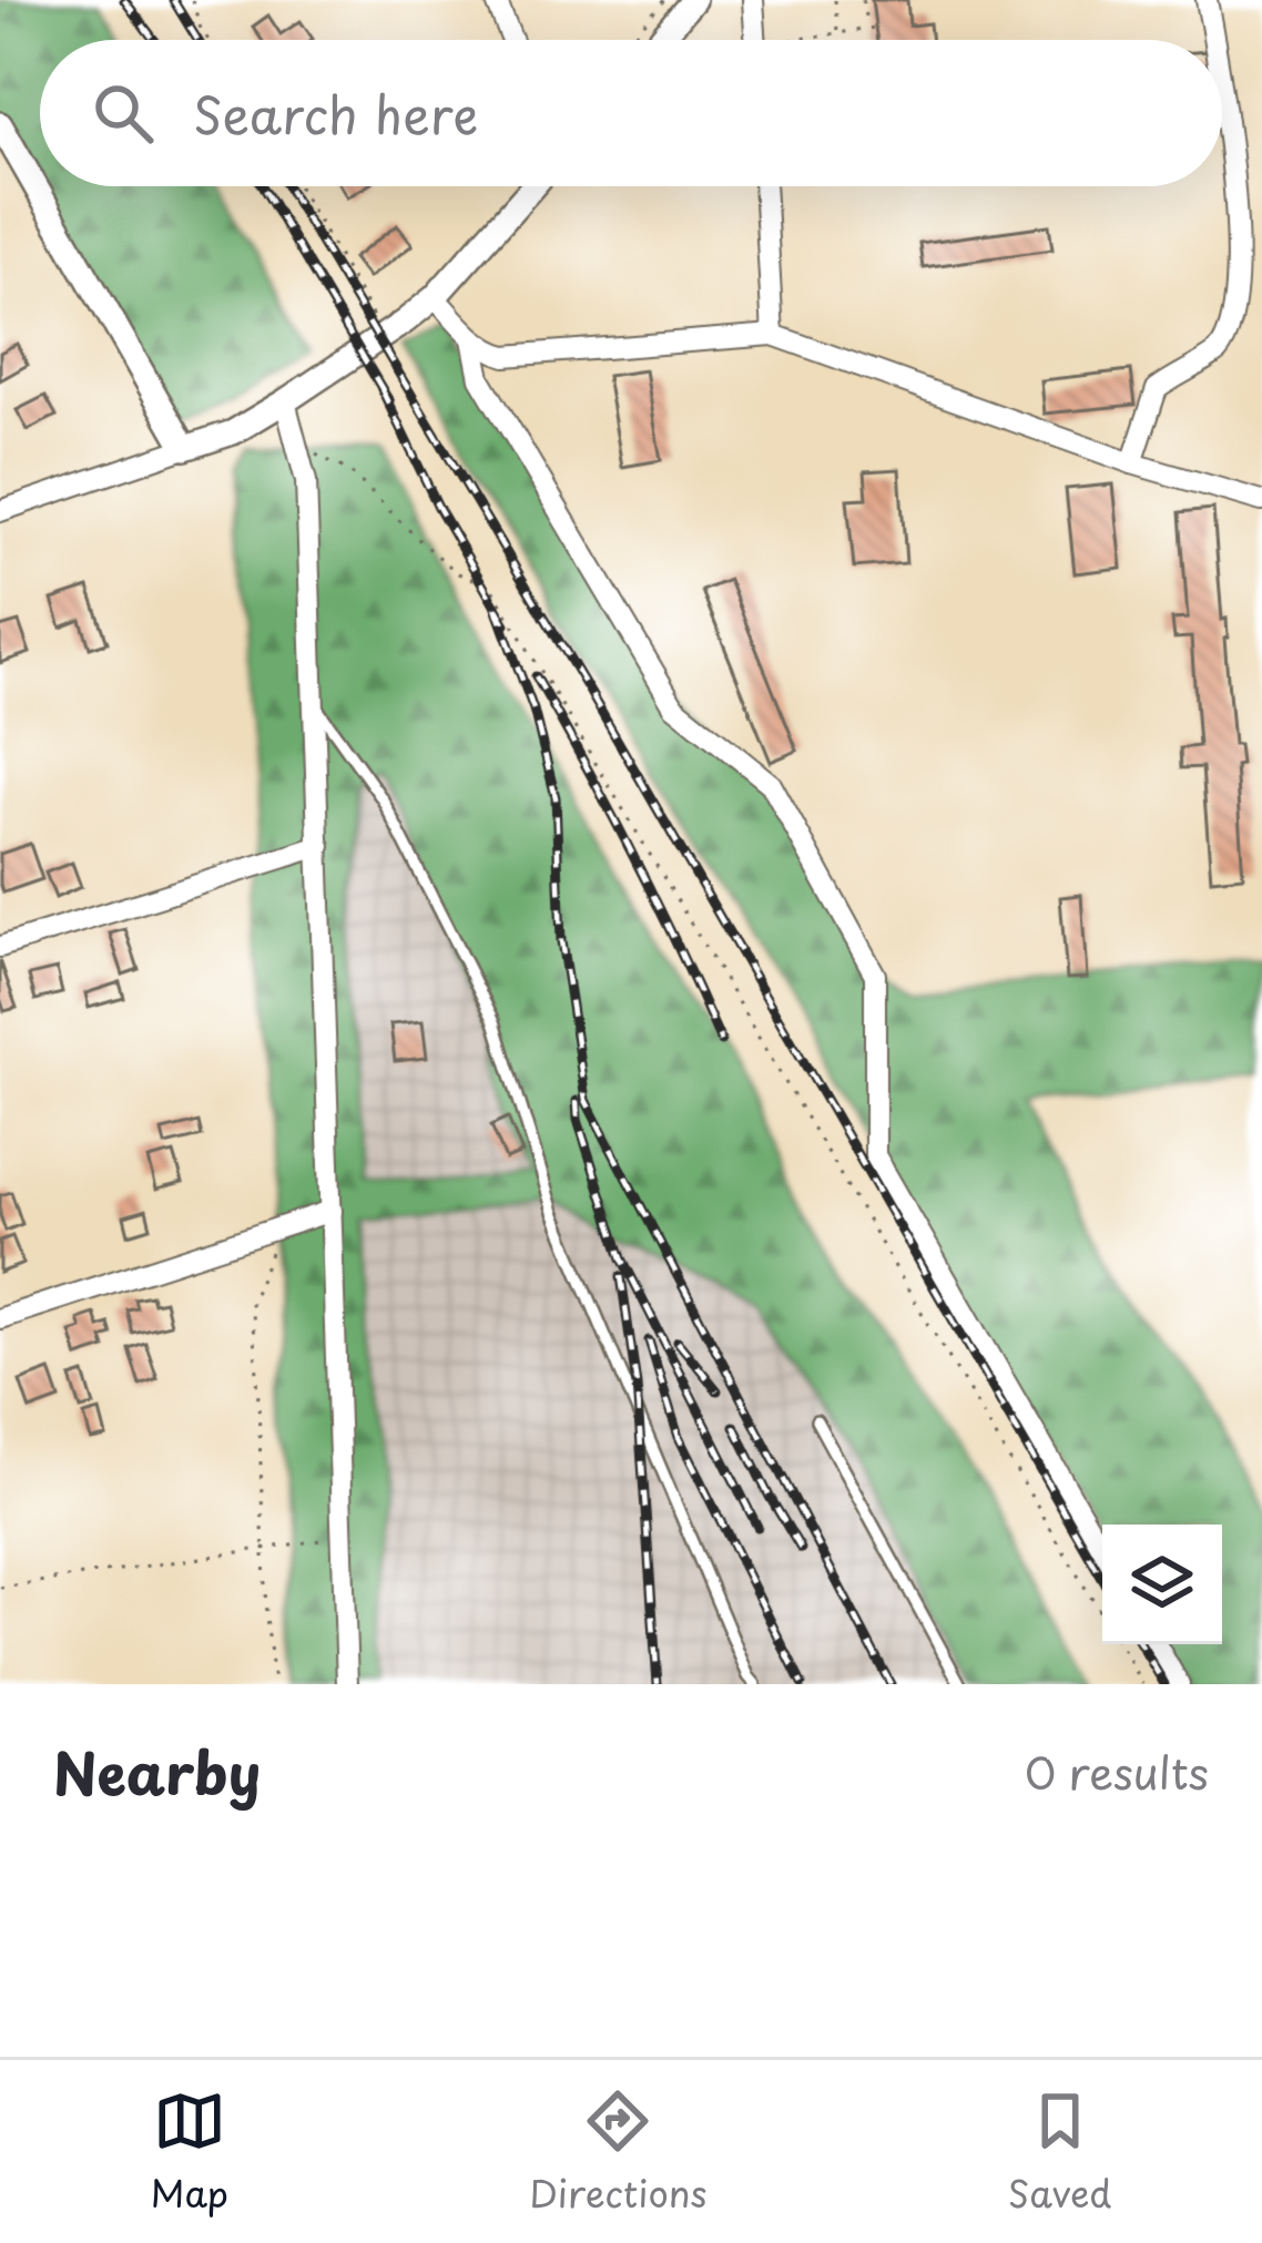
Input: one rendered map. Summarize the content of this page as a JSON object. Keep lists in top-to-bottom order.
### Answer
{
  "page": {
    "search": "Search here",
    "heading": ["Nearby", "0 results"],
    "nav": ["Map", "Directions", "Saved"]
  }
}
